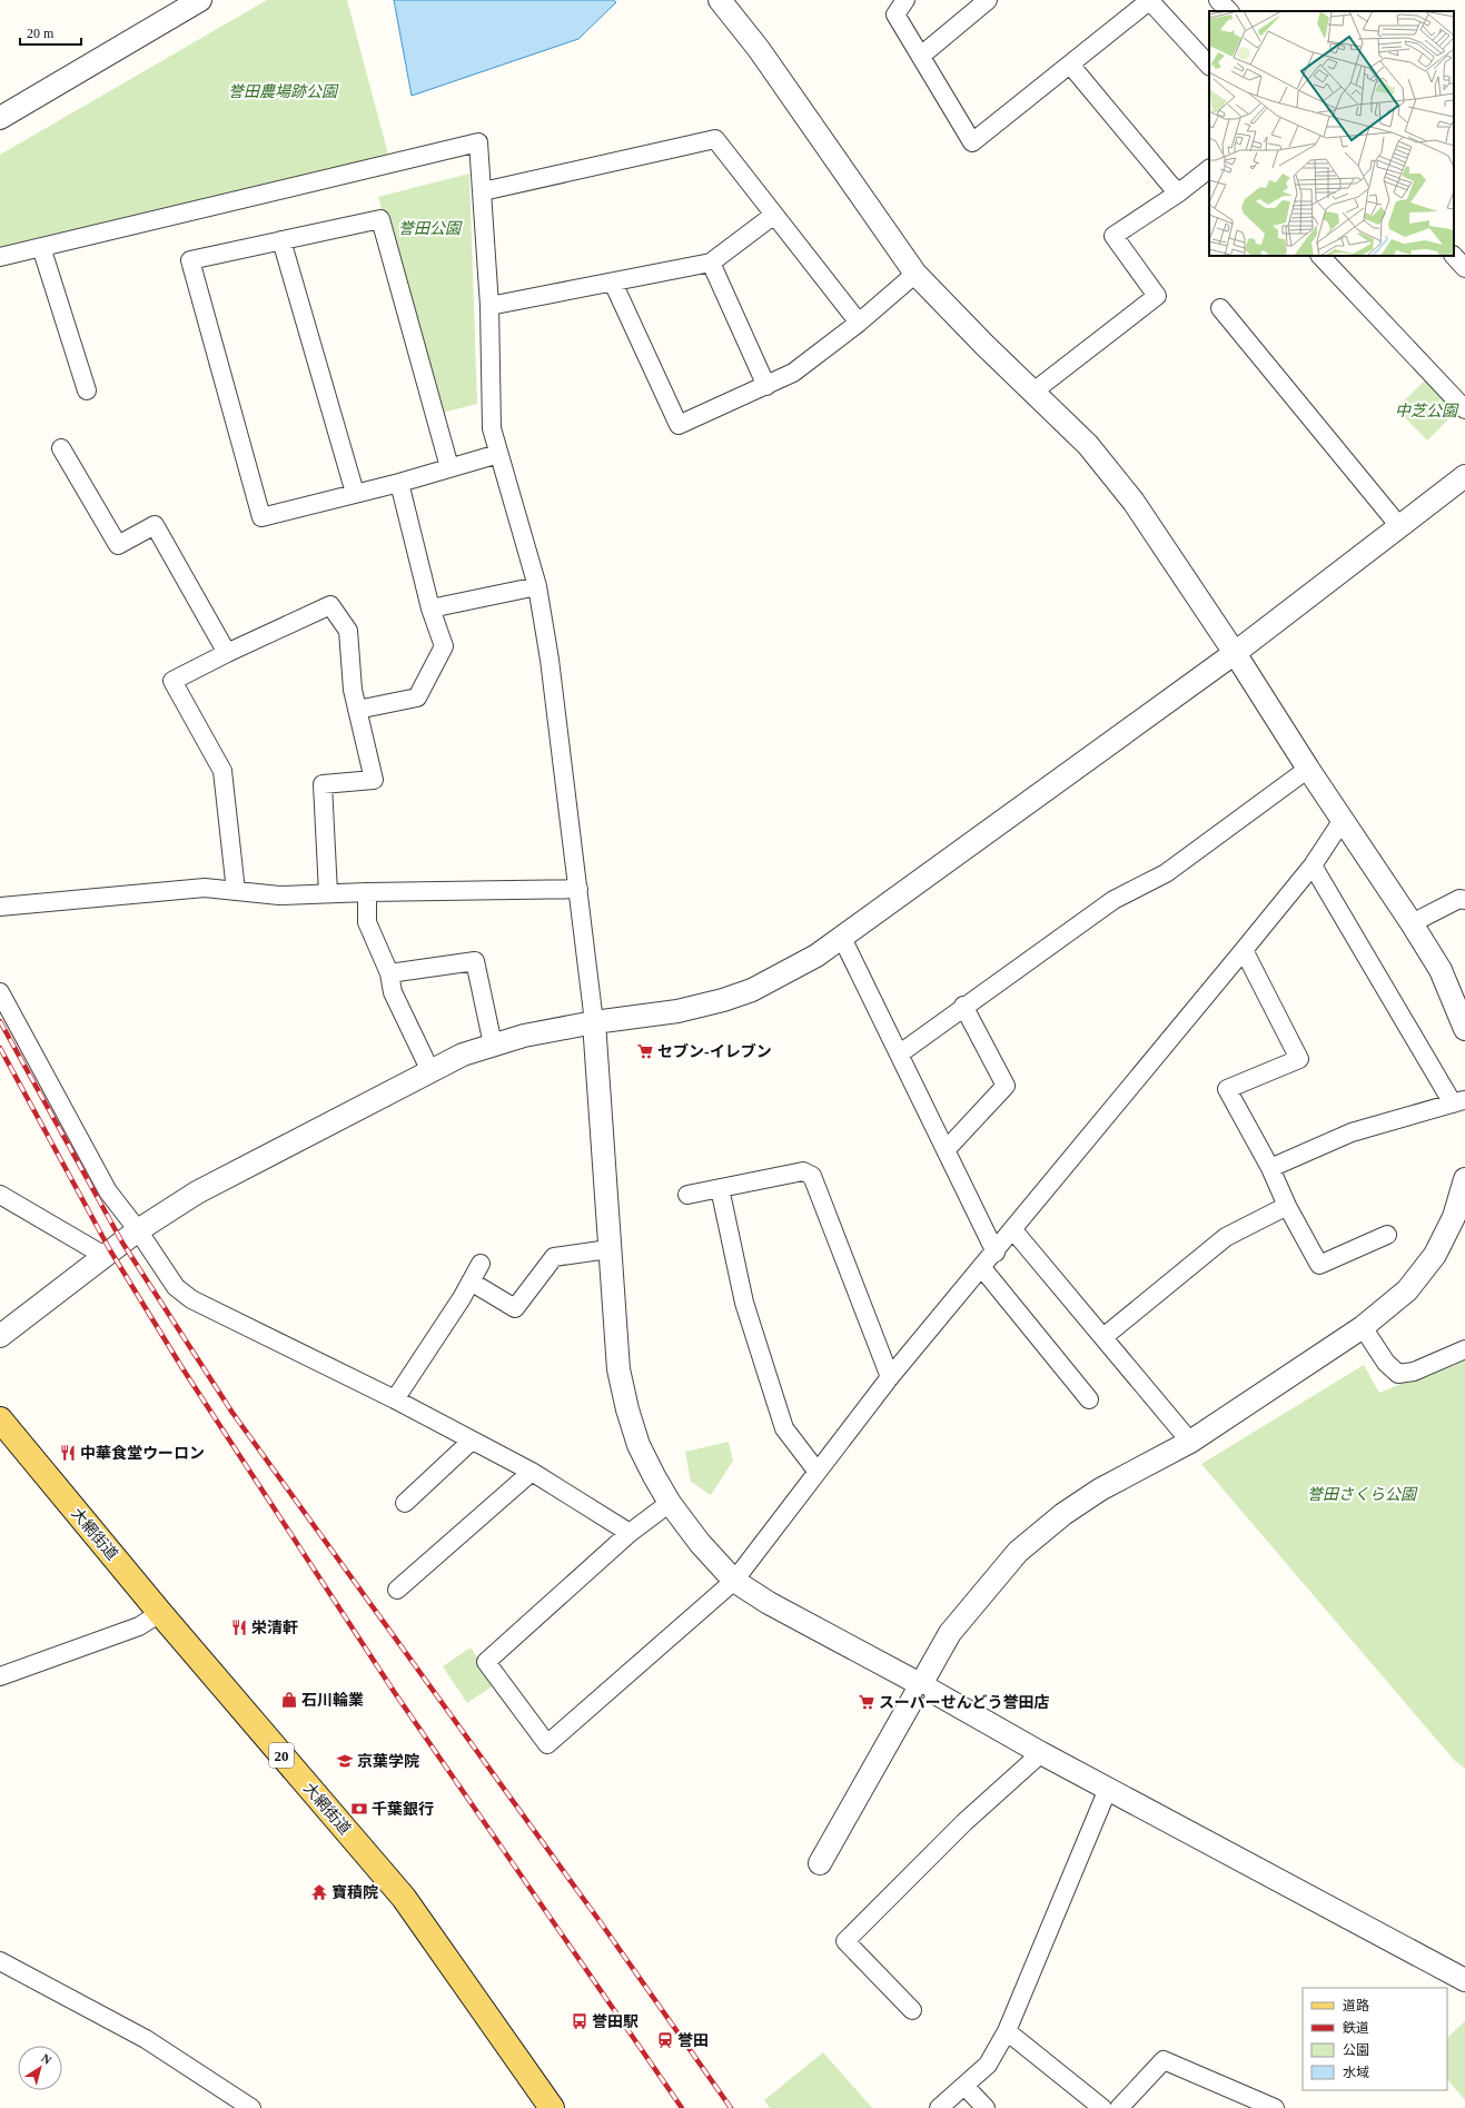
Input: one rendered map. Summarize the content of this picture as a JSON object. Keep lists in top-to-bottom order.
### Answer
{
  "streets": {
    "main road": ["大網街道", "20"]
  },
  "parks": [
    "誉田農場跡公園",
    "誉田公園",
    "中芝公園",
    "誉田さくら公園"
  ],
  "places": {
    "supermarket": ["セブン-イレブン", "スーパーせんどう誉田店"],
    "restaurant": ["中華食堂ウーロン", "栄清軒"],
    "shop": ["石川輪業"],
    "school or university": ["京葉学院"],
    "bank": ["千葉銀行"],
    "temple": ["寶積院"],
    "bus stop": ["誉田駅"],
    "station": ["誉田"]
  },
  "legend": [
    "道路",
    "鉄道",
    "公園",
    "水域"
  ],
  "scale_bar": "20 m",
  "north": "top right"
}
